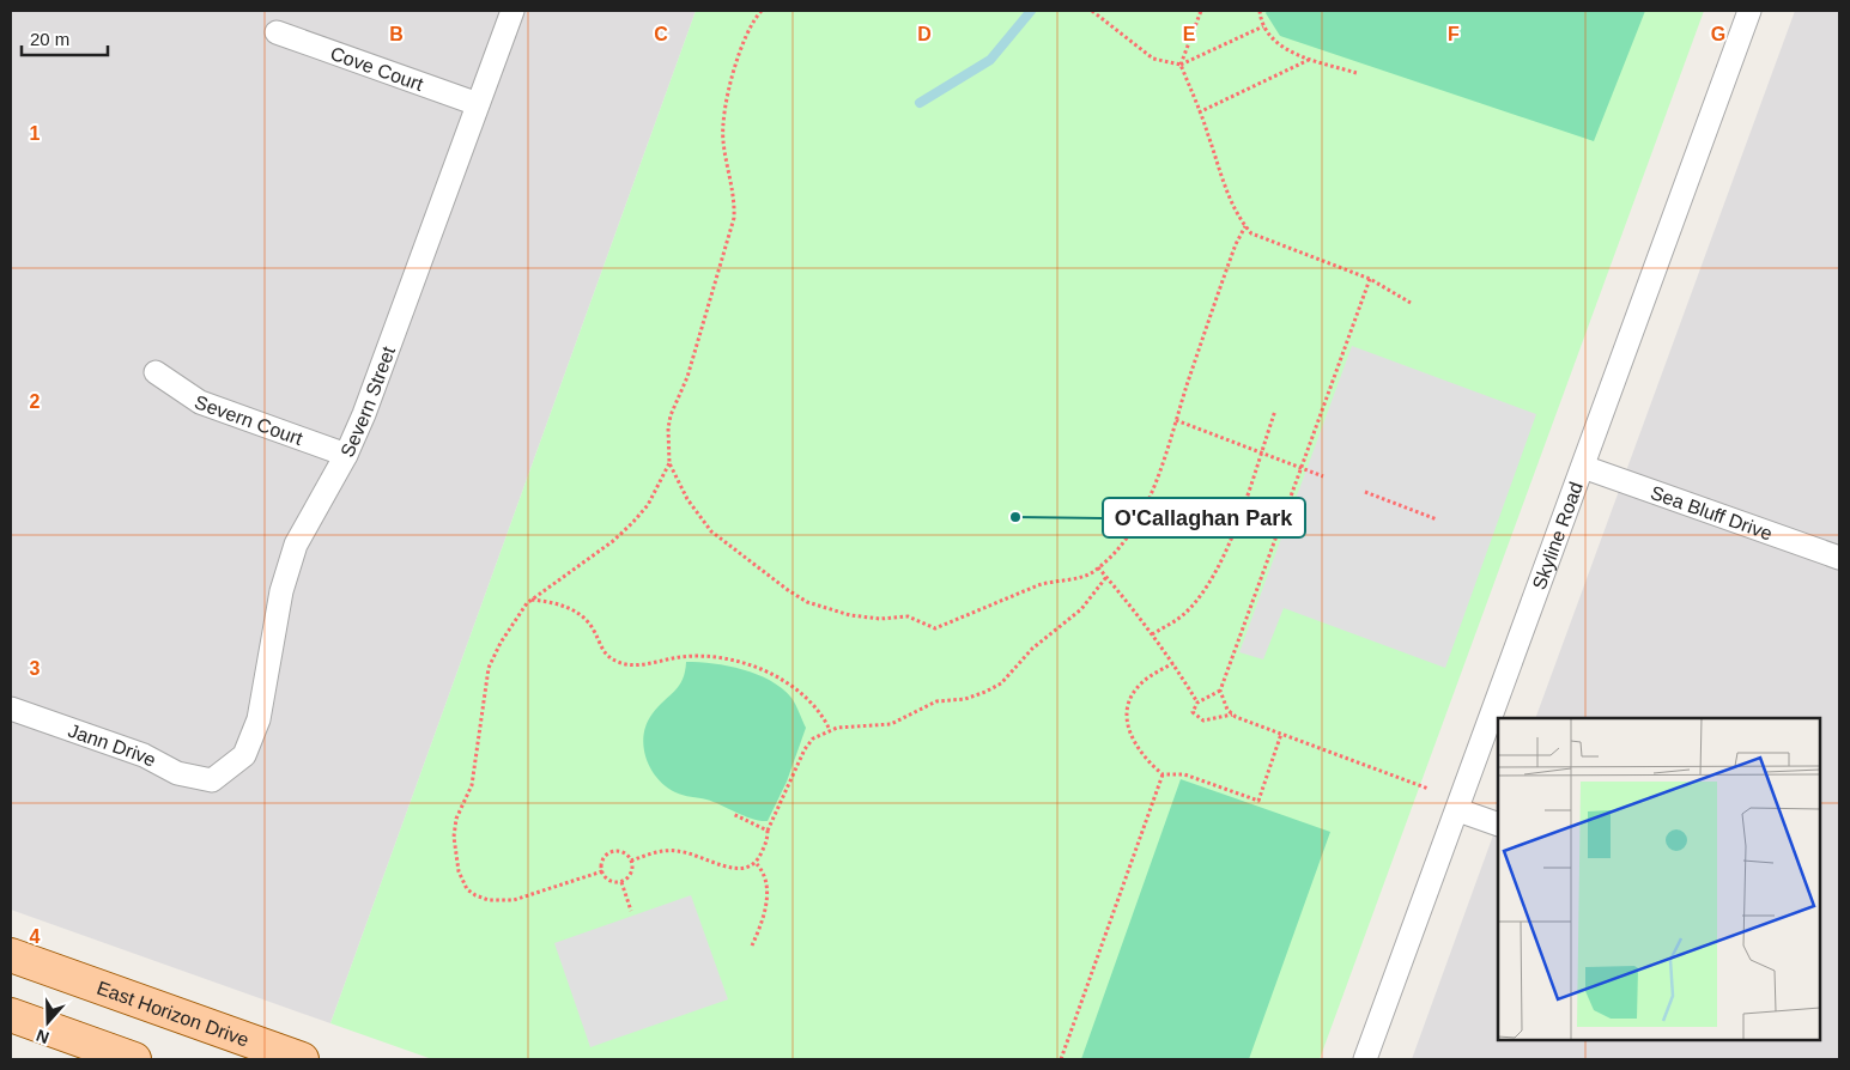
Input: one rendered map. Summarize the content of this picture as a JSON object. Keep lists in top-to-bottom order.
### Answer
{
  "streets": {
    "main road": ["East Horizon Drive"],
    "street": [
      "Cove Court",
      "Severn Street",
      "Severn Court",
      "Sea Bluff Drive",
      "Skyline Road",
      "Jann Drive"
    ]
  },
  "crossings": [
    ["Cove Court", "Severn Street"],
    ["Severn Street", "Severn Court"],
    ["Severn Street", "Jann Drive"],
    ["Sea Bluff Drive", "Skyline Road"]
  ],
  "places": ["O'Callaghan Park"],
  "scale_bar": "20 m",
  "north": "bottom",
  "grid": {
    "columns": [
      "B",
      "C",
      "D",
      "E",
      "F",
      "G"
    ],
    "rows": [
      "1",
      "2",
      "3",
      "4"
    ]
  }
}
